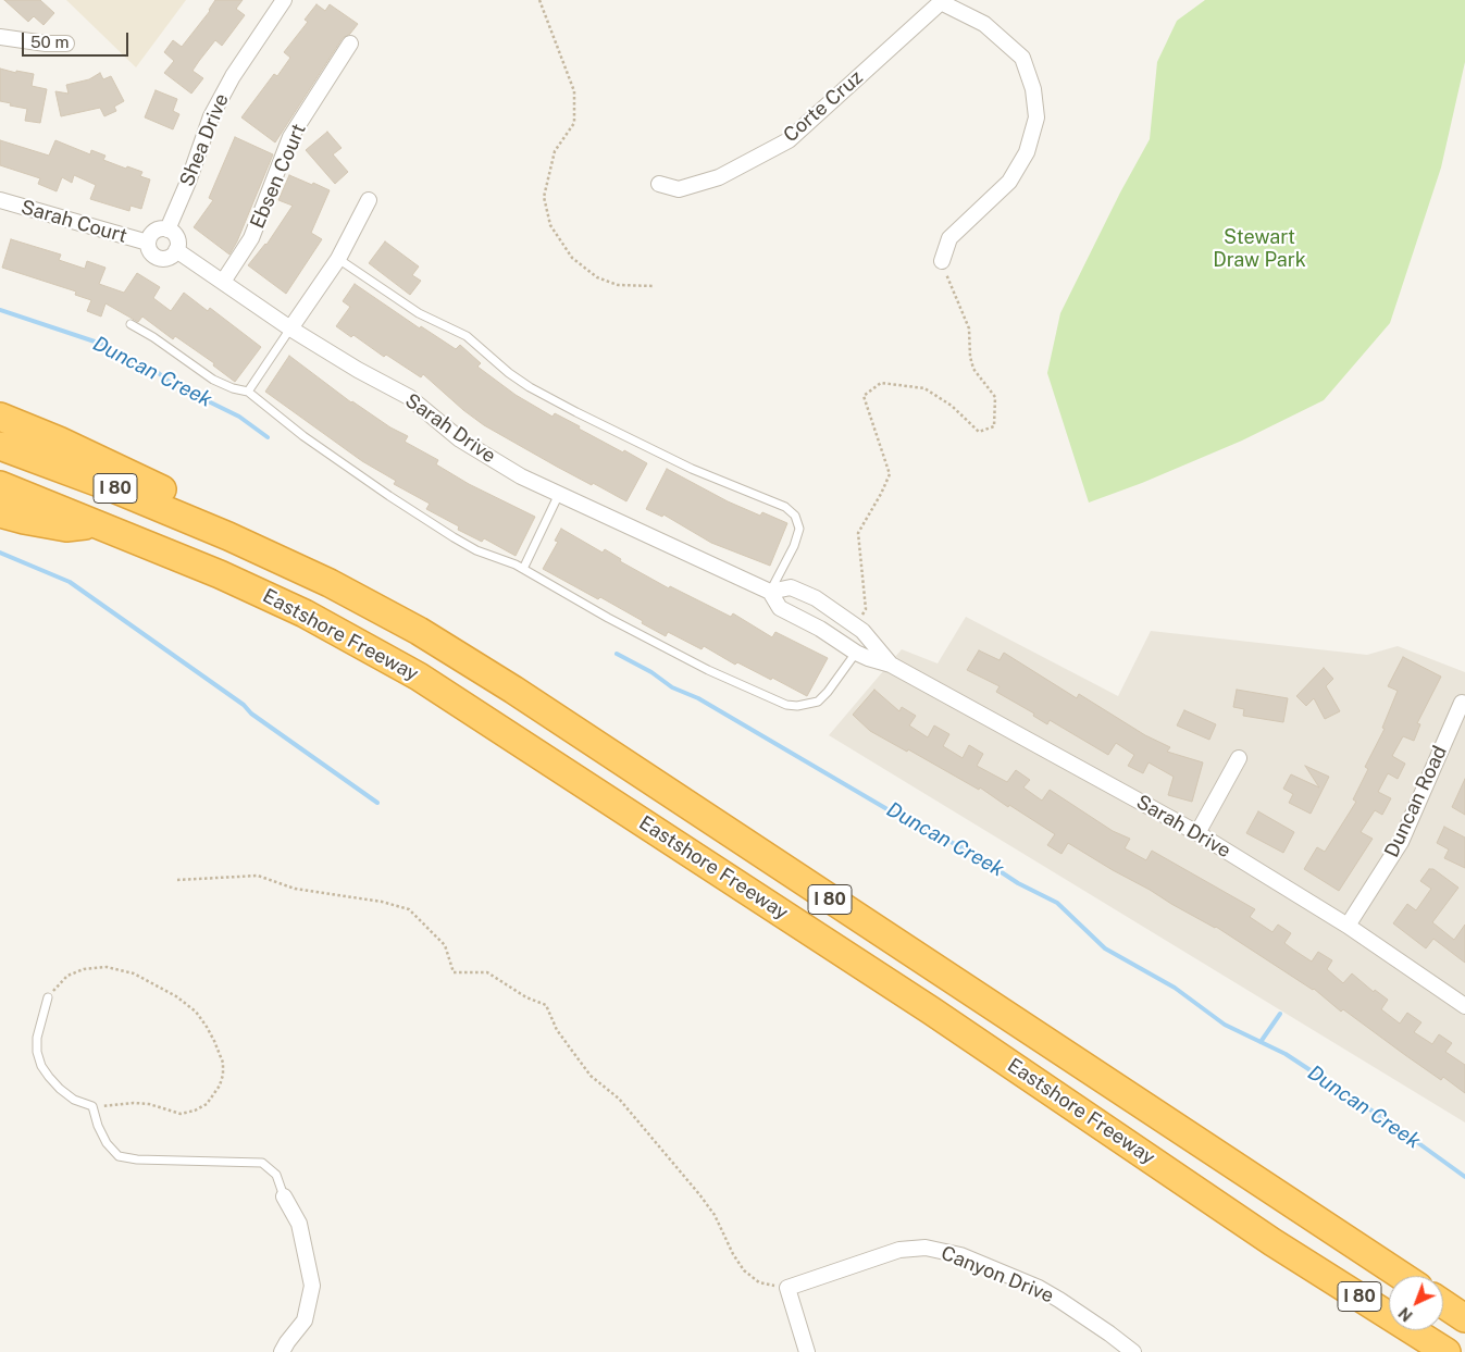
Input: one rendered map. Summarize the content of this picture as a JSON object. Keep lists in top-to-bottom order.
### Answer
{
  "streets": {
    "highway": ["I 80", "Eastshore Freeway"],
    "street": [
      "Corte Cruz",
      "Shea Drive",
      "Ebsen Court",
      "Sarah Court",
      "Sarah Drive",
      "Duncan Road",
      "Canyon Drive"
    ]
  },
  "crossings": [
    ["Shea Drive", "Sarah Court"],
    ["Shea Drive", "Sarah Drive"],
    ["Ebsen Court", "Sarah Drive"],
    ["Sarah Court", "Sarah Drive"],
    ["Sarah Drive", "Duncan Road"]
  ],
  "water": ["Duncan Creek"],
  "parks": ["Stewart Draw Park"],
  "scale_bar": "50 m",
  "north": "bottom left"
}
